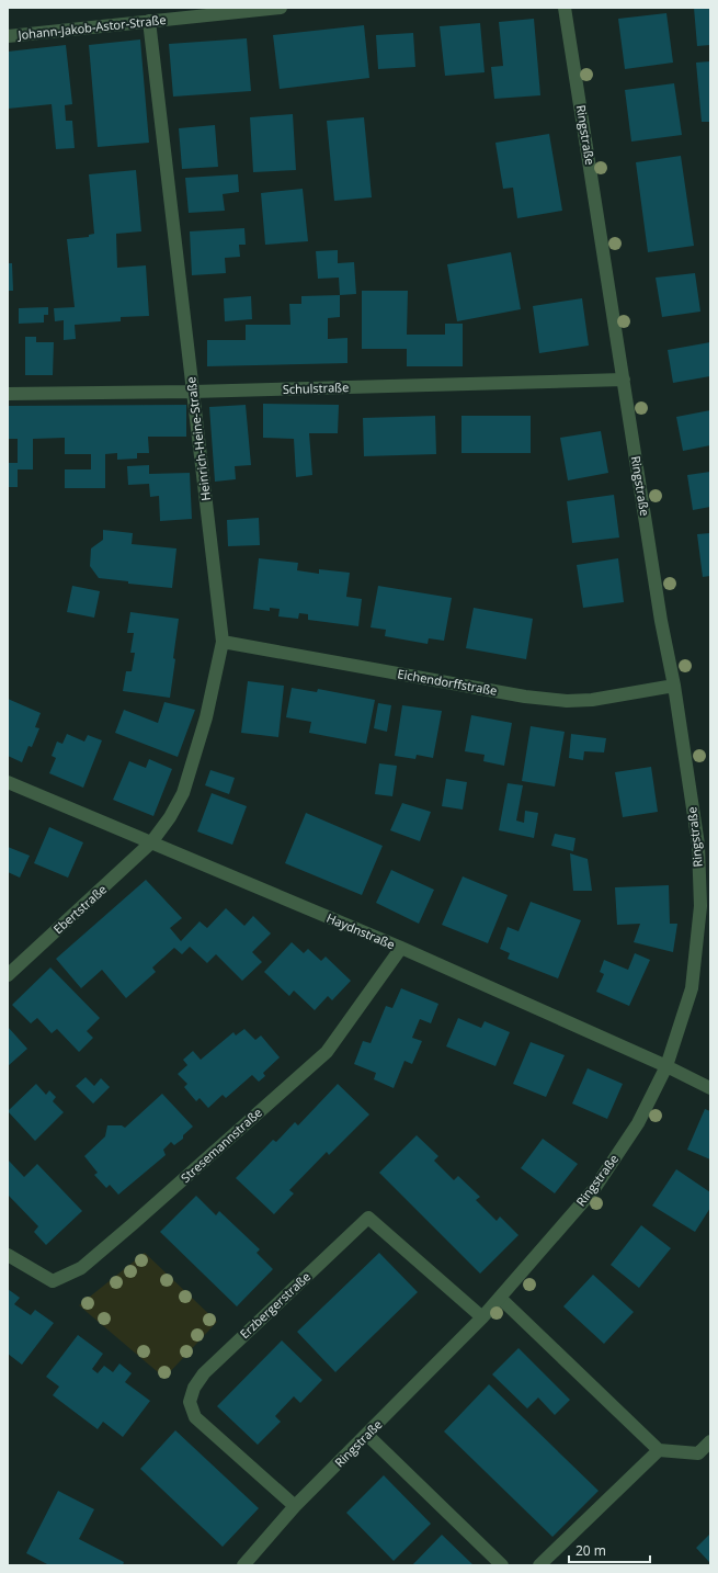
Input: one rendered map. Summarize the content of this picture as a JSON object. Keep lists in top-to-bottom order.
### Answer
{
  "streets": {
    "street": [
      "Johann-Jakob-Astor-Straße",
      "Ringstraße",
      "Schulstraße",
      "Heinrich-Heine-Straße",
      "Eichendorffstraße",
      "Ebertstraße",
      "Haydnstraße",
      "Stresemannstraße",
      "Erzbergerstraße"
    ]
  },
  "crossings": [
    ["Johann-Jakob-Astor-Straße", "Heinrich-Heine-Straße"],
    ["Ringstraße", "Schulstraße"],
    ["Ringstraße", "Eichendorffstraße"],
    ["Ringstraße", "Haydnstraße"],
    ["Ringstraße", "Erzbergerstraße"],
    ["Schulstraße", "Heinrich-Heine-Straße"],
    ["Heinrich-Heine-Straße", "Eichendorffstraße"],
    ["Heinrich-Heine-Straße", "Ebertstraße"],
    ["Heinrich-Heine-Straße", "Haydnstraße"],
    ["Ebertstraße", "Haydnstraße"],
    ["Haydnstraße", "Stresemannstraße"]
  ],
  "scale_bar": "20 m"
}
